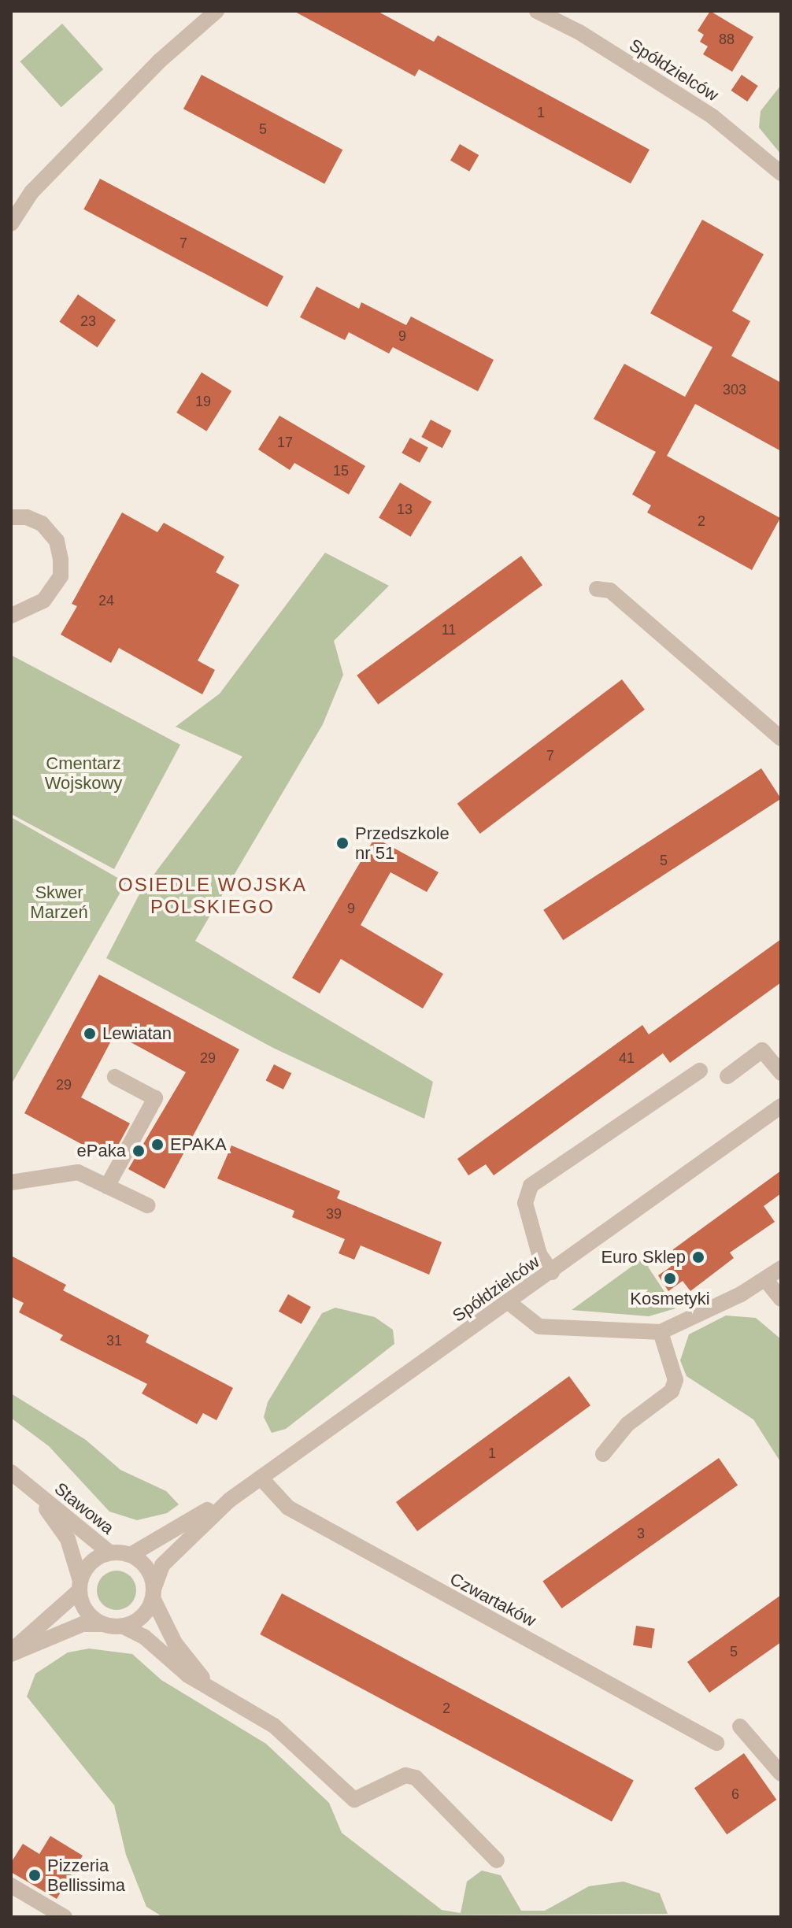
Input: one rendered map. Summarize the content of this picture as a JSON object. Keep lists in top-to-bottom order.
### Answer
{
  "streets": {
    "street": ["Spółdzielców", "Stawowa", "Czwartaków"]
  },
  "crossings": [
    ["Spółdzielców", "Stawowa"],
    ["Spółdzielców", "Czwartaków"]
  ],
  "districts": ["OSIEDLE WOJSKA POLSKIEGO"],
  "parks": ["Cmentarz Wojskowy", "Skwer Marzeń"],
  "places": [
    "Przedszkole nr 51",
    "Lewiatan",
    "EPAKA",
    "ePaka",
    "Euro Sklep",
    "Kosmetyki",
    "Pizzeria Bellissima"
  ],
  "house_numbers": [
    "88",
    "1",
    "5",
    "7",
    "23",
    "9",
    "303",
    "19",
    "17",
    "15",
    "13",
    "2",
    "24",
    "11",
    "7",
    "5",
    "9",
    "29",
    "41",
    "29",
    "39",
    "31",
    "1",
    "3",
    "5",
    "2",
    "6"
  ]
}
